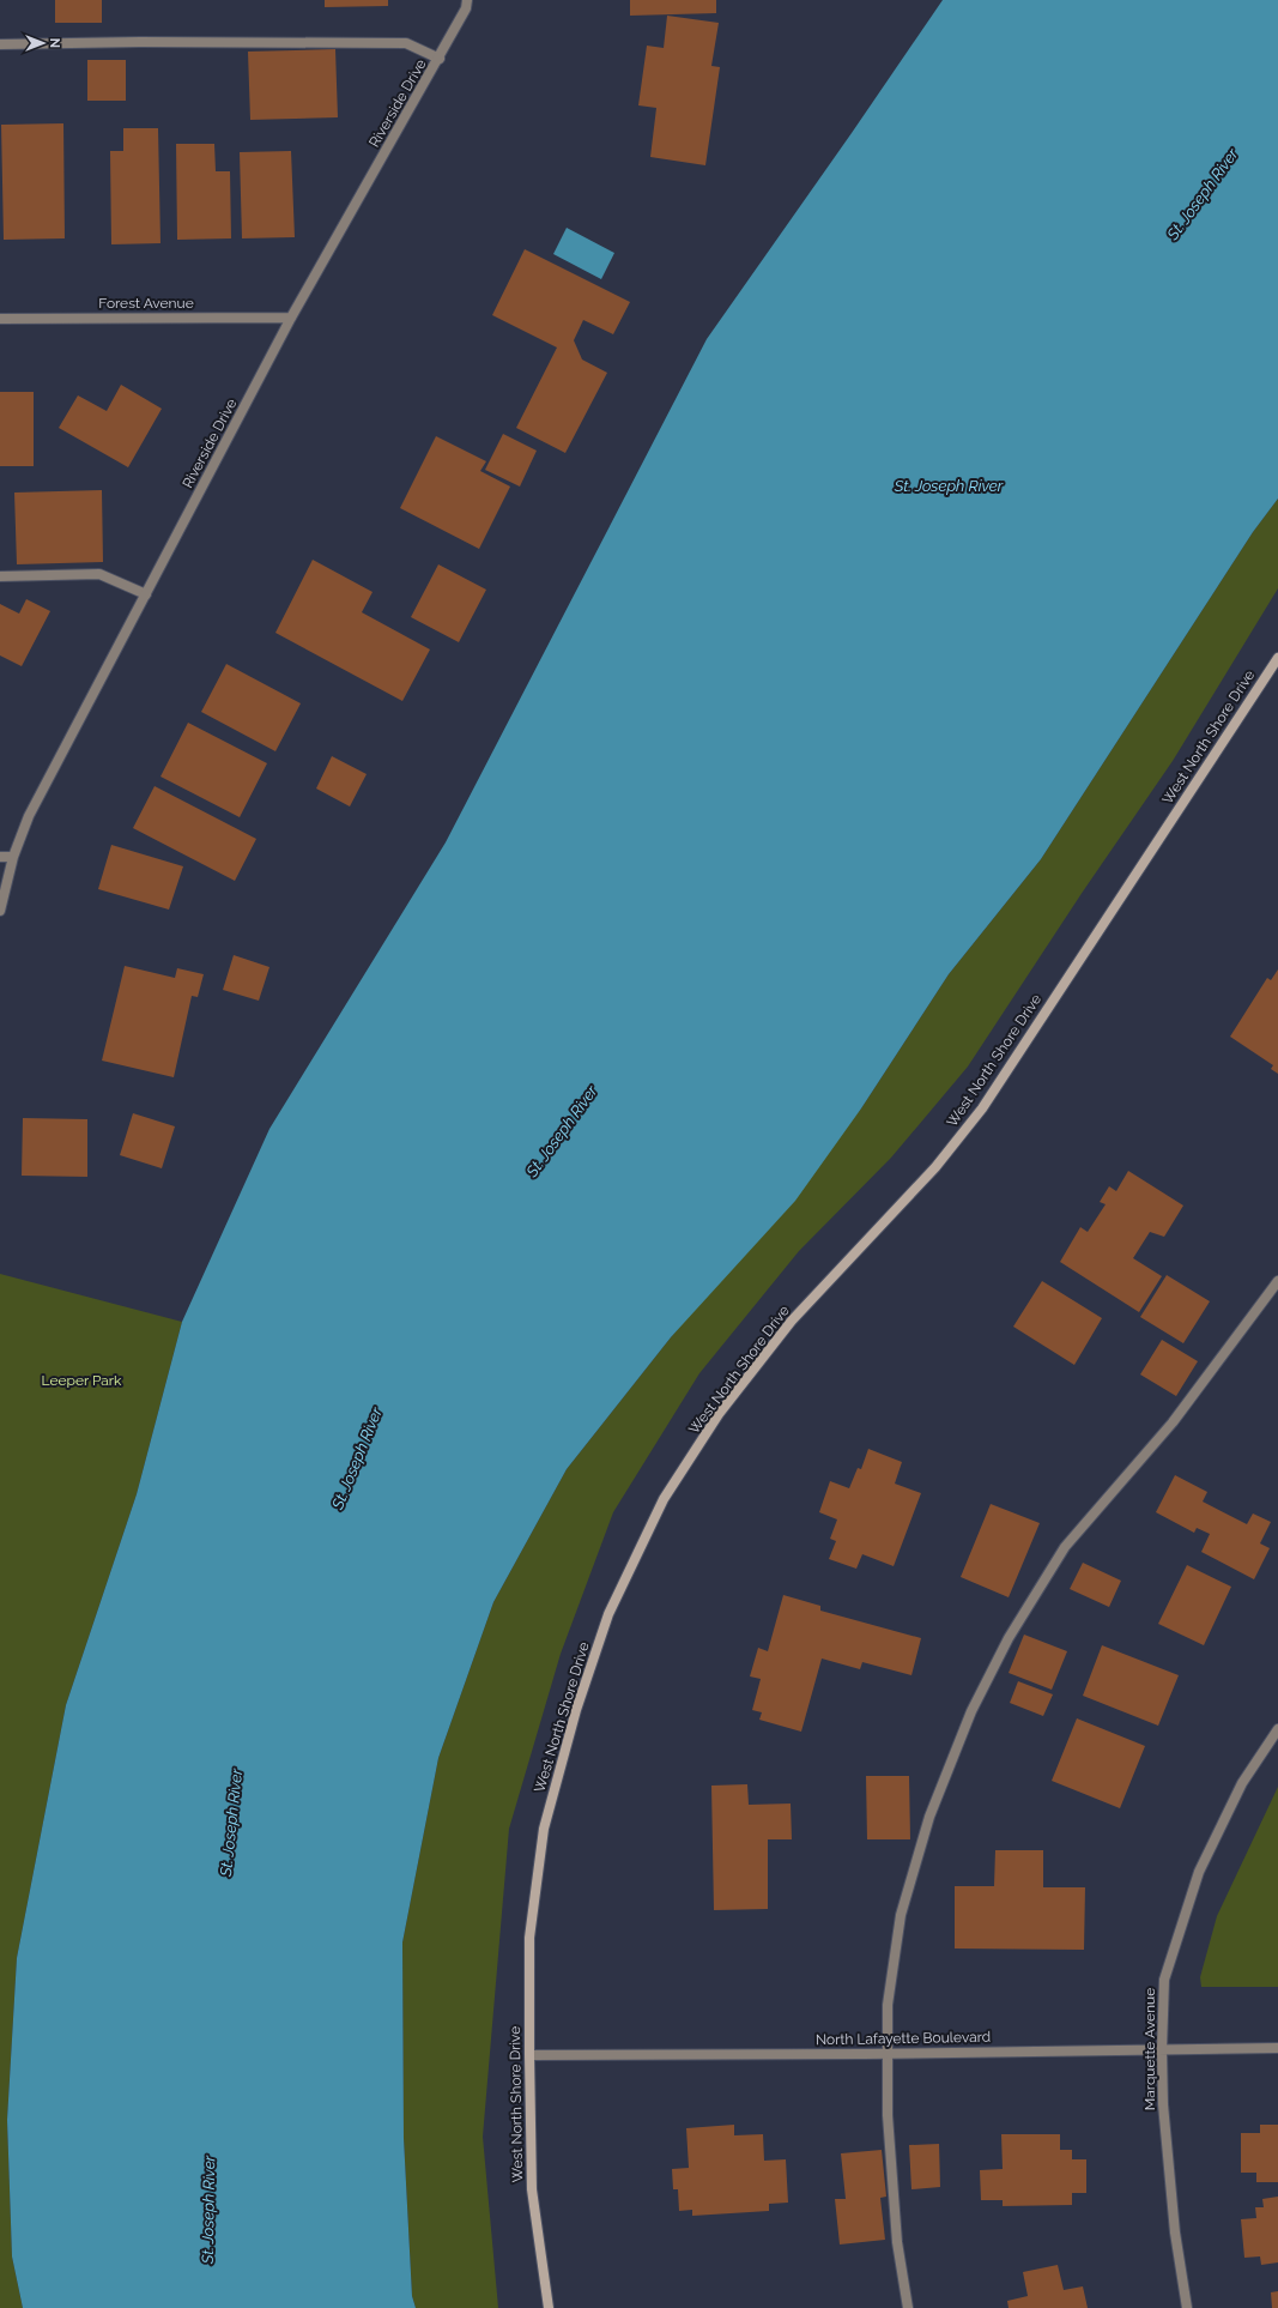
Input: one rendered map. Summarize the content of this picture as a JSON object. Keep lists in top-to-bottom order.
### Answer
{
  "streets": {
    "street": [
      "Riverside Drive",
      "Forest Avenue",
      "West North Shore Drive",
      "North Lafayette Boulevard",
      "Marquette Avenue"
    ]
  },
  "crossings": [
    ["Riverside Drive", "Forest Avenue"],
    ["West North Shore Drive", "North Lafayette Boulevard"],
    ["North Lafayette Boulevard", "Marquette Avenue"]
  ],
  "water": ["St. Joseph River"],
  "parks": ["Leeper Park"],
  "north": "right"
}
